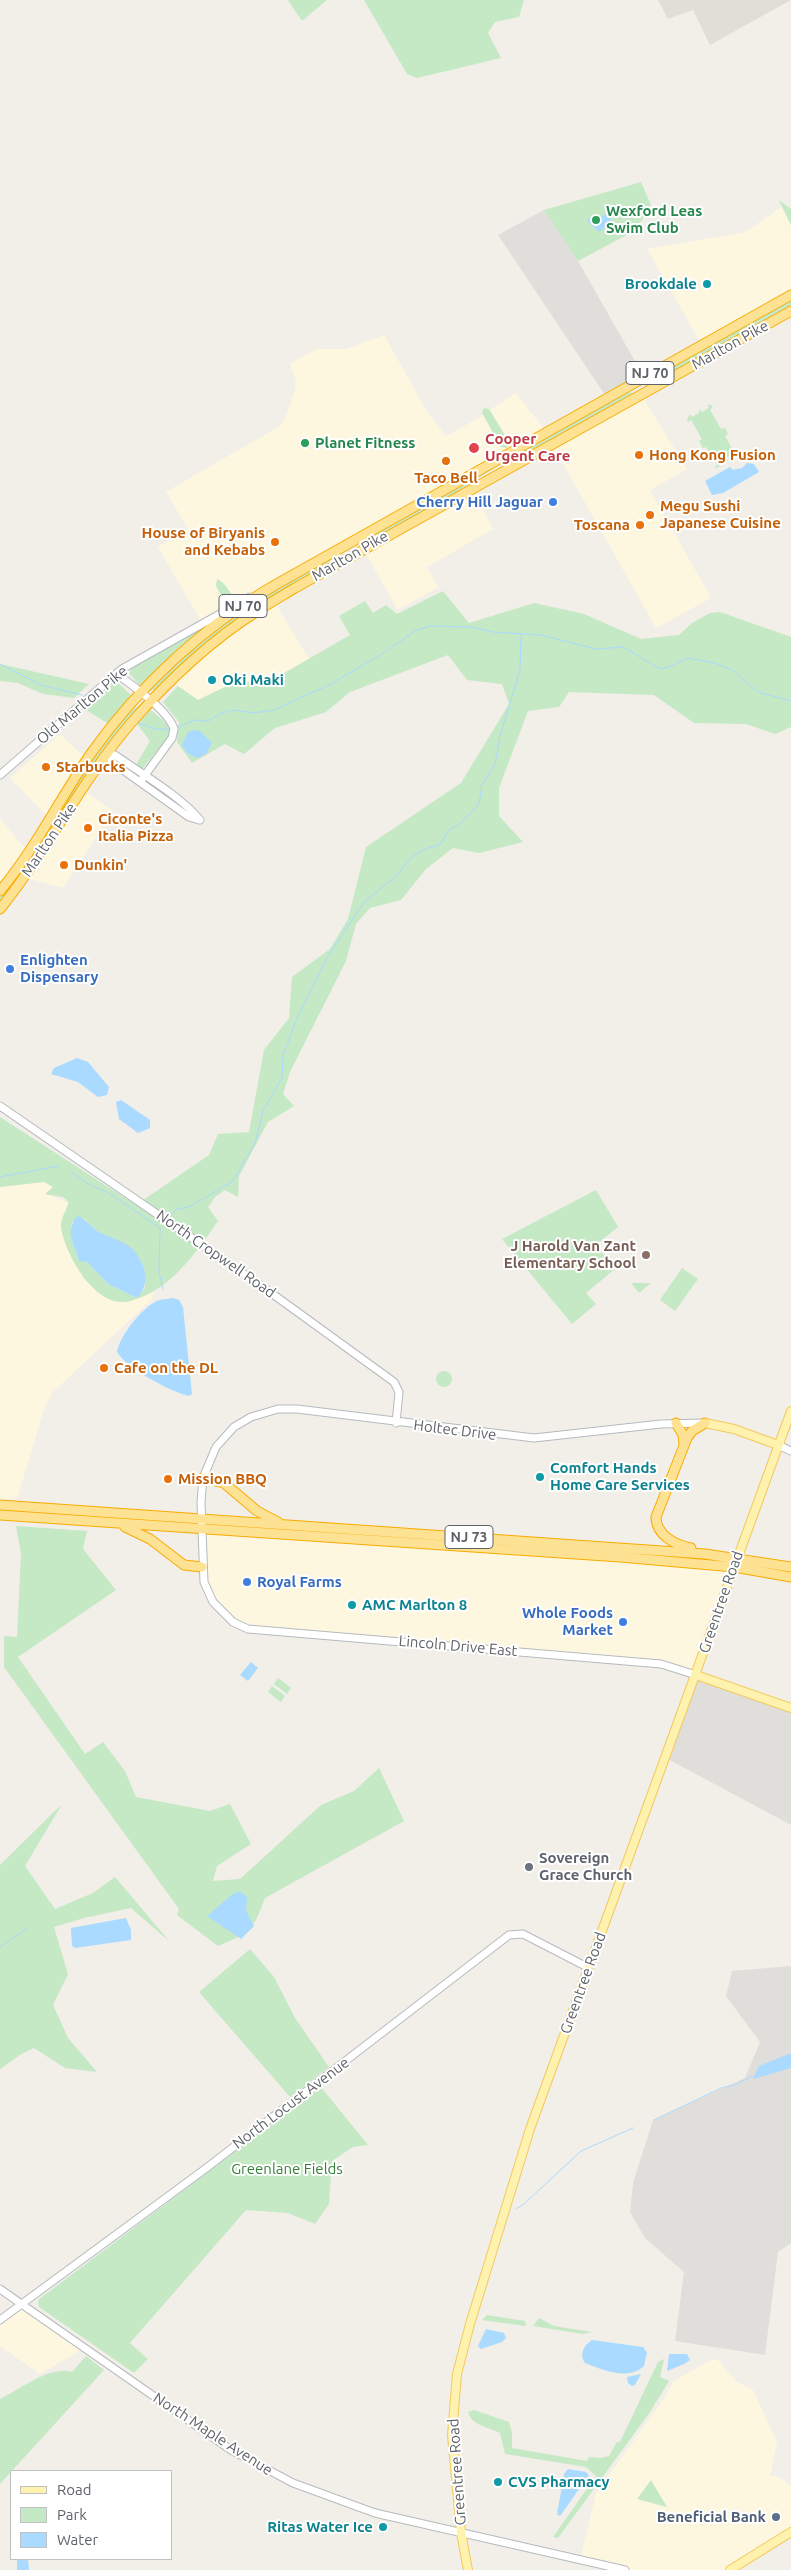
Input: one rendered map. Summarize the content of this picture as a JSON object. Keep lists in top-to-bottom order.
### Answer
{
  "streets": {
    "highway": ["Marlton Pike", "NJ 70", "NJ 73"],
    "main road": ["Holtec Drive", "Greentree Road", "Lincoln Drive East"],
    "street": [
      "Old Marlton Pike",
      "North Cropwell Road",
      "North Locust Avenue",
      "North Maple Avenue"
    ]
  },
  "crossings": [
    ["Marlton Pike", "Old Marlton Pike"],
    ["North Cropwell Road", "Holtec Drive"],
    ["Holtec Drive", "NJ 73"],
    ["Holtec Drive", "Greentree Road"],
    ["Holtec Drive", "Lincoln Drive East"],
    ["NJ 73", "Greentree Road"],
    ["NJ 73", "Lincoln Drive East"],
    ["Greentree Road", "Lincoln Drive East"],
    ["Greentree Road", "North Locust Avenue"],
    ["Greentree Road", "North Maple Avenue"],
    ["North Locust Avenue", "North Maple Avenue"]
  ],
  "parks": ["Greenlane Fields"],
  "places": [
    "Wexford Leas Swim Club",
    "Brookdale",
    "Planet Fitness",
    "Cooper Urgent Care",
    "Hong Kong Fusion",
    "Taco Bell",
    "Cherry Hill Jaguar",
    "Megu Sushi Japanese Cuisine",
    "Toscana",
    "House of Biryanis and Kebabs",
    "Oki Maki",
    "Starbucks",
    "Ciconte's Italia Pizza",
    "Dunkin'",
    "Enlighten Dispensary",
    "J Harold Van Zant Elementary School",
    "Cafe on the DL",
    "Comfort Hands Home Care Services",
    "Mission BBQ",
    "Royal Farms",
    "AMC Marlton 8",
    "Whole Foods Market",
    "Sovereign Grace Church",
    "CVS Pharmacy",
    "Beneficial Bank",
    "Ritas Water Ice"
  ],
  "legend": ["Road", "Park", "Water"]
}
